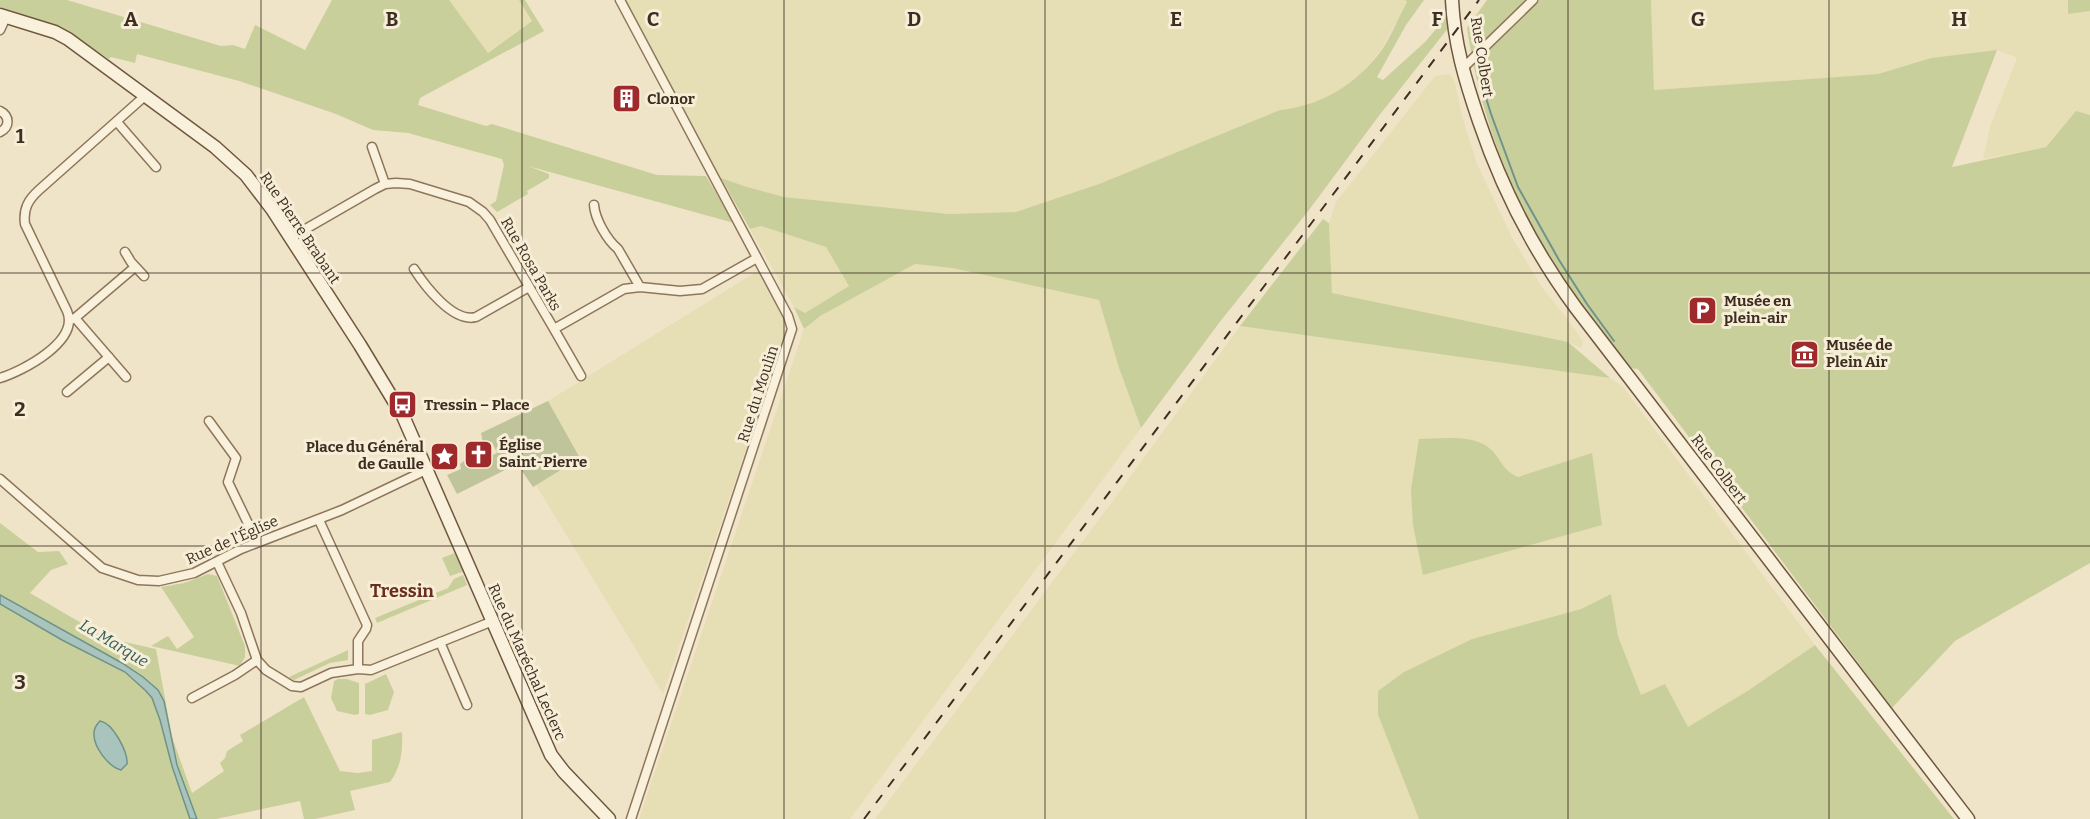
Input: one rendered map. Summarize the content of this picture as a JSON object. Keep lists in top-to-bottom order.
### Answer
{
  "streets": {
    "main road": ["Rue Colbert", "Rue Pierre Brabant", "Rue du Maréchal Leclerc"],
    "street": ["Rue Rosa Parks", "Rue du Moulin", "Rue de l'Église"]
  },
  "crossings": [
    ["Rue Pierre Brabant", "Rue de l'Église"],
    ["Rue Pierre Brabant", "Rue du Maréchal Leclerc"],
    ["Rue Rosa Parks", "Rue du Moulin"],
    ["Rue de l'Église", "Rue du Maréchal Leclerc"]
  ],
  "districts": ["Tressin"],
  "water": ["La Marque"],
  "places": {
    "building": ["Clonor"],
    "parking": ["Musée en plein-air"],
    "museum": ["Musée de Plein Air"],
    "bus stop": ["Tressin – Place"],
    "church": ["Église Saint-Pierre"],
    "place": ["Place du Général de Gaulle"]
  },
  "grid": {
    "columns": [
      "A",
      "B",
      "C",
      "D",
      "E",
      "F",
      "G",
      "H"
    ],
    "rows": ["1", "2", "3"]
  }
}
